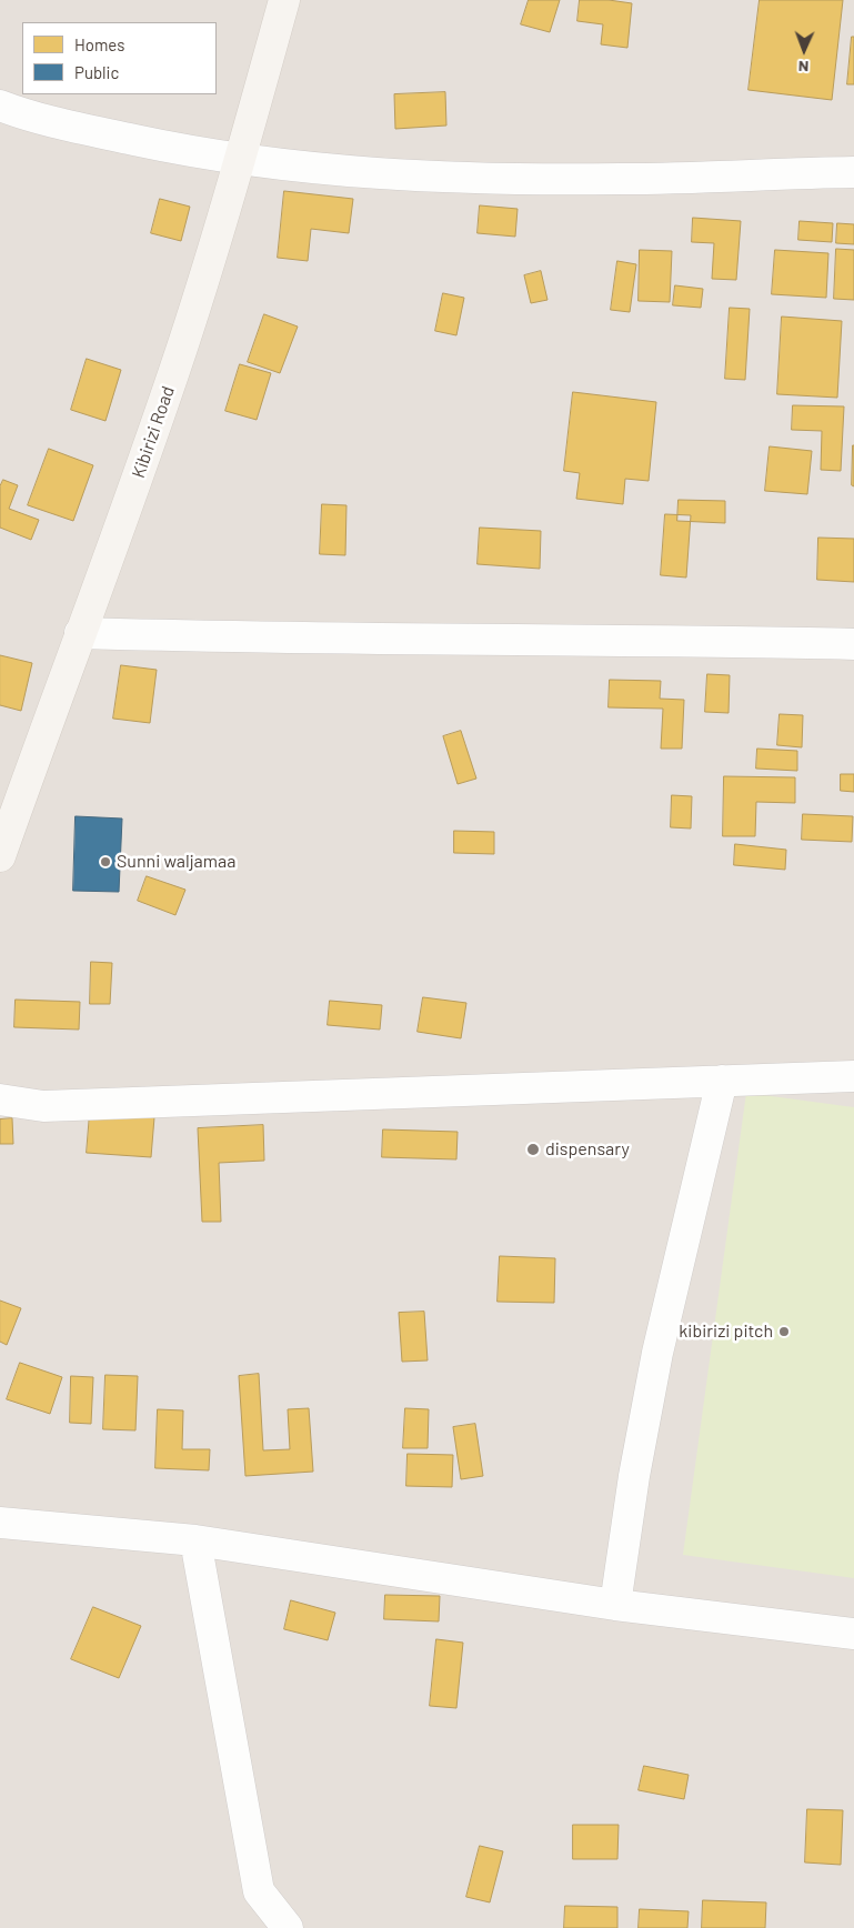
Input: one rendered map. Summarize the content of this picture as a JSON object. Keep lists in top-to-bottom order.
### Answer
{
  "streets": {
    "street": ["Kibirizi Road"]
  },
  "places": ["Sunni waljamaa", "dispensary", "kibirizi pitch"],
  "legend": ["Homes", "Public"],
  "north": "bottom"
}
